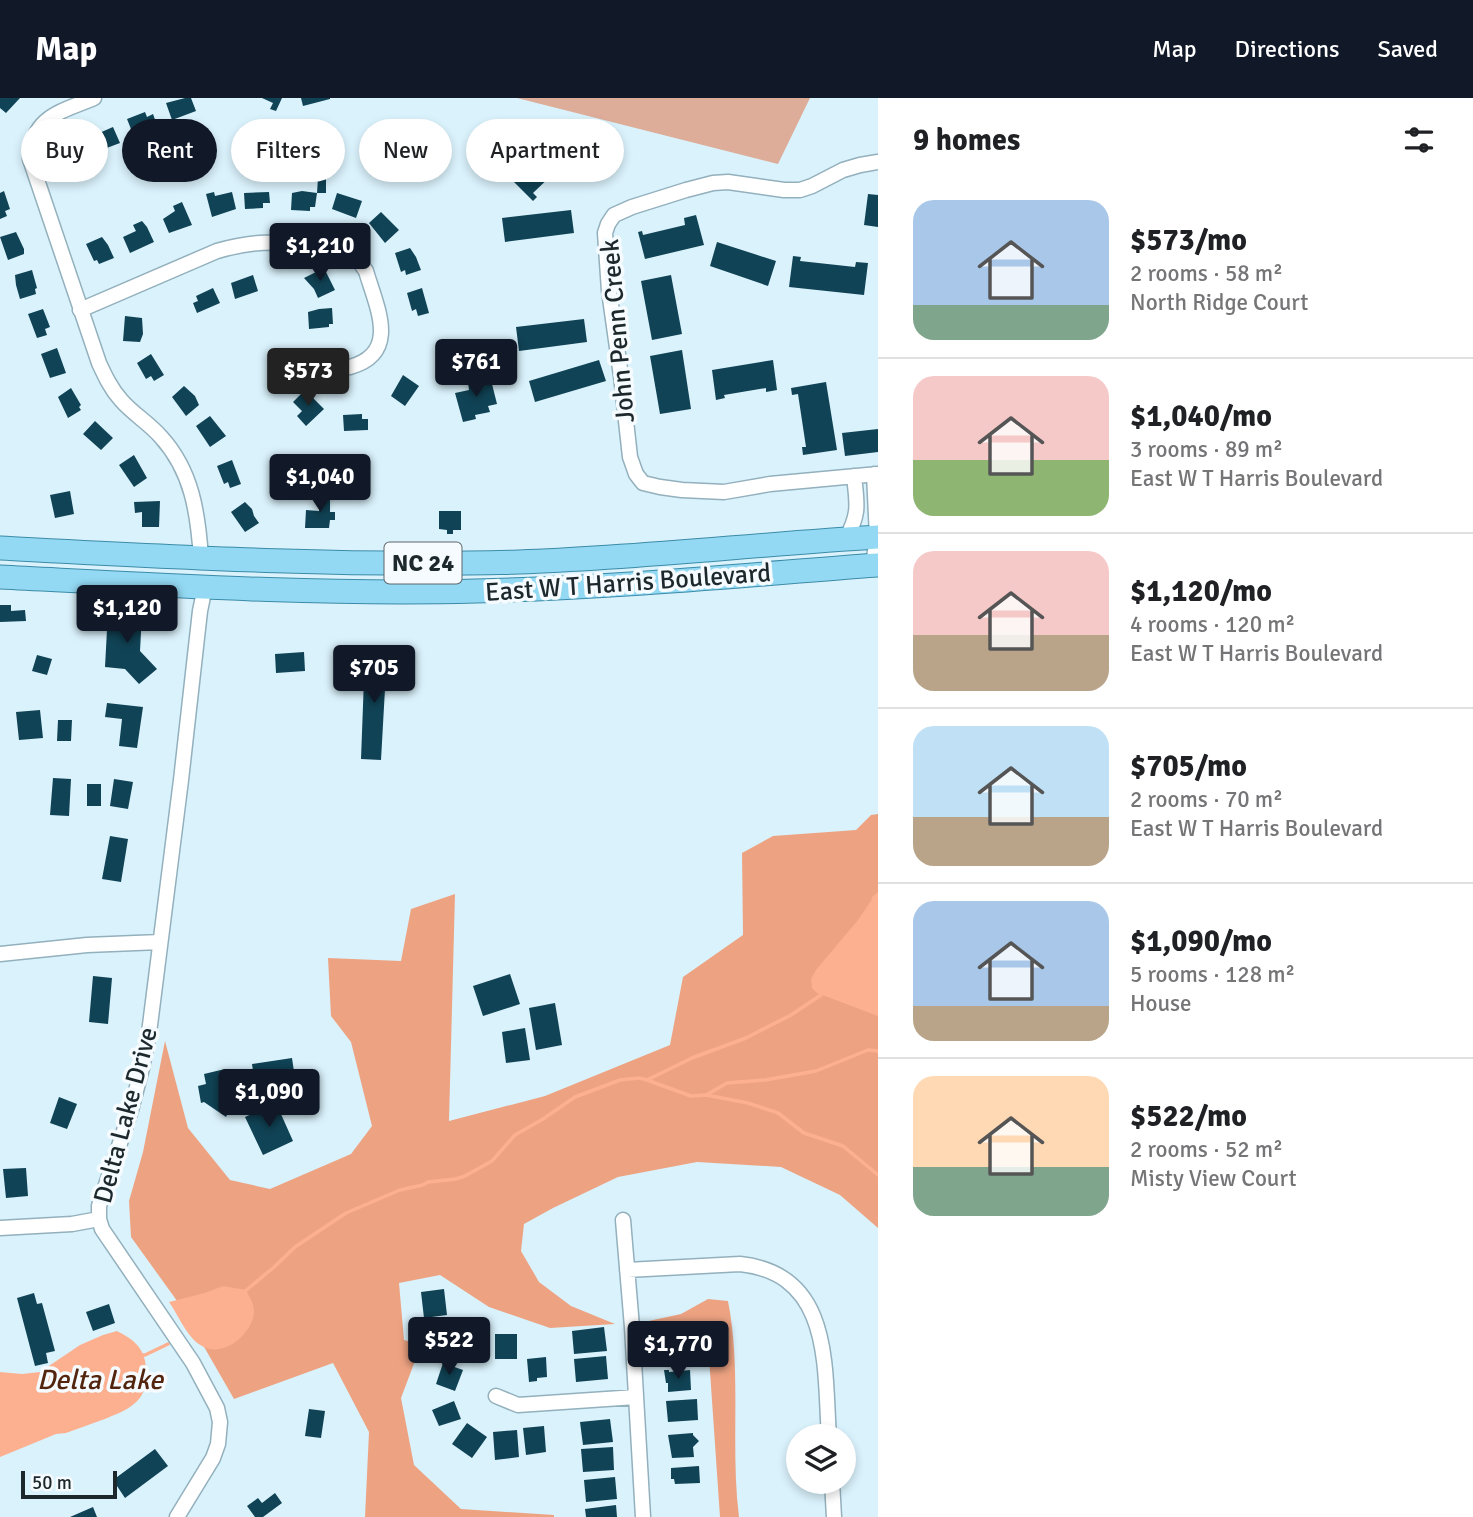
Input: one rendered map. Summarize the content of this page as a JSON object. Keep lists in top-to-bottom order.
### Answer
{
  "streets": {
    "main road": ["NC 24", "East W T Harris Boulevard"],
    "street": ["John Penn Creek", "Delta Lake Drive"]
  },
  "crossings": [
    ["East W T Harris Boulevard", "Delta Lake Drive"]
  ],
  "water": ["Delta Lake"],
  "scale_bar": "50 m",
  "page": {
    "header": "Map",
    "nav": ["Map", "Directions", "Saved"],
    "heading": "9 homes",
    "chip": [
      "Buy",
      "Rent",
      "Filters",
      "New",
      "Apartment"
    ],
    "list": [
      {
        "name": "$573/mo",
        "note": "2 rooms · 58 m² · North Ridge Court"
      },
      {
        "name": "$1,040/mo",
        "note": "3 rooms · 89 m² · East W T Harris Boulevard"
      },
      {
        "name": "$1,120/mo",
        "note": "4 rooms · 120 m² · East W T Harris Boulevard"
      },
      {
        "name": "$705/mo",
        "note": "2 rooms · 70 m² · East W T Harris Boulevard"
      },
      {
        "name": "$1,090/mo",
        "note": "5 rooms · 128 m² · House"
      },
      {
        "name": "$522/mo",
        "note": "2 rooms · 52 m² · Misty View Court"
      }
    ],
    "price": [
      "$1,210",
      "$761",
      "$573",
      "$1,040",
      "$1,120",
      "$705",
      "$1,090",
      "$522",
      "$1,770"
    ],
    "scale": "50 m"
  }
}
